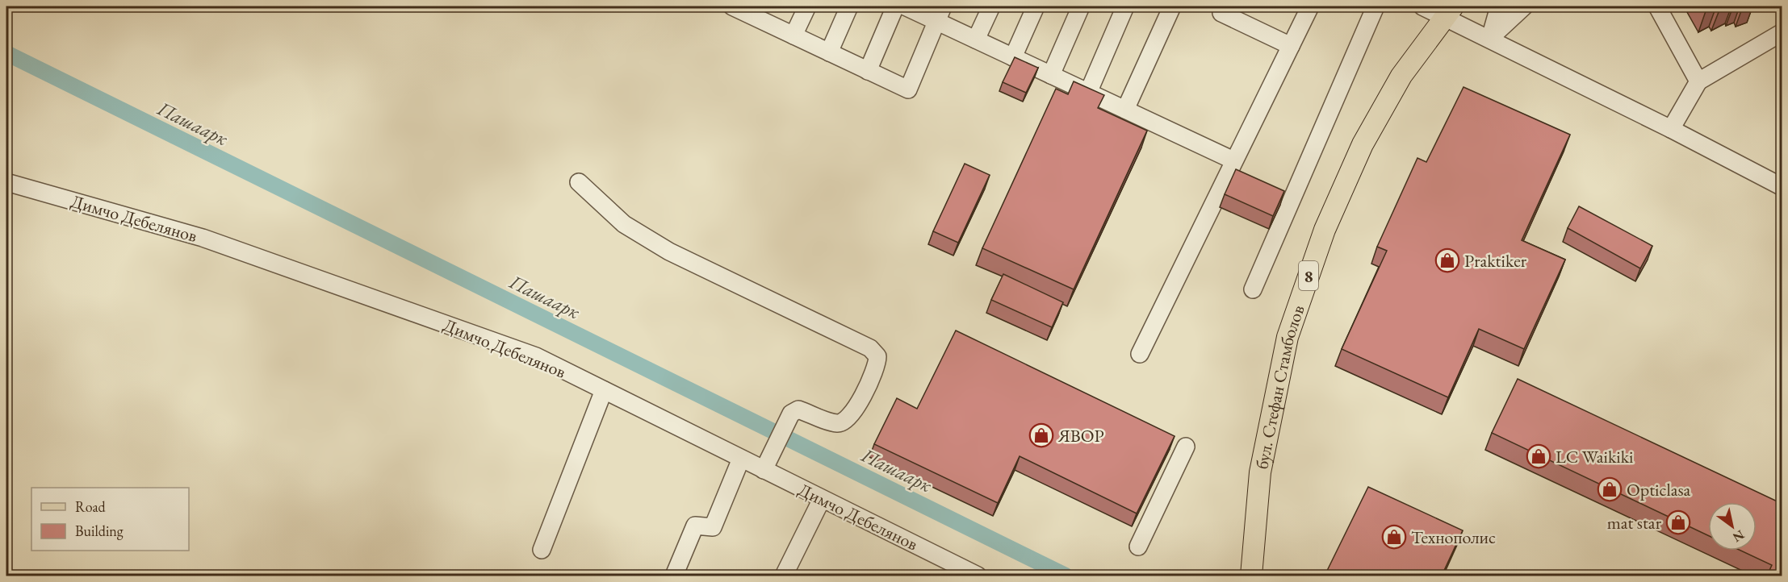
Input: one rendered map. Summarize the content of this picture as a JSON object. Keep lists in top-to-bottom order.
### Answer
{
  "streets": {
    "main road": ["8", "бул. Стефан Стамболов"],
    "street": ["Димчо Дебелянов"]
  },
  "water": ["Пашаарк"],
  "places": {
    "shop": [
      "Praktiker",
      "ЯВОР",
      "LC Waikiki",
      "Opticlasa",
      "mat star",
      "Технополис"
    ]
  },
  "legend": ["Road", "Building"],
  "north": "bottom right"
}
